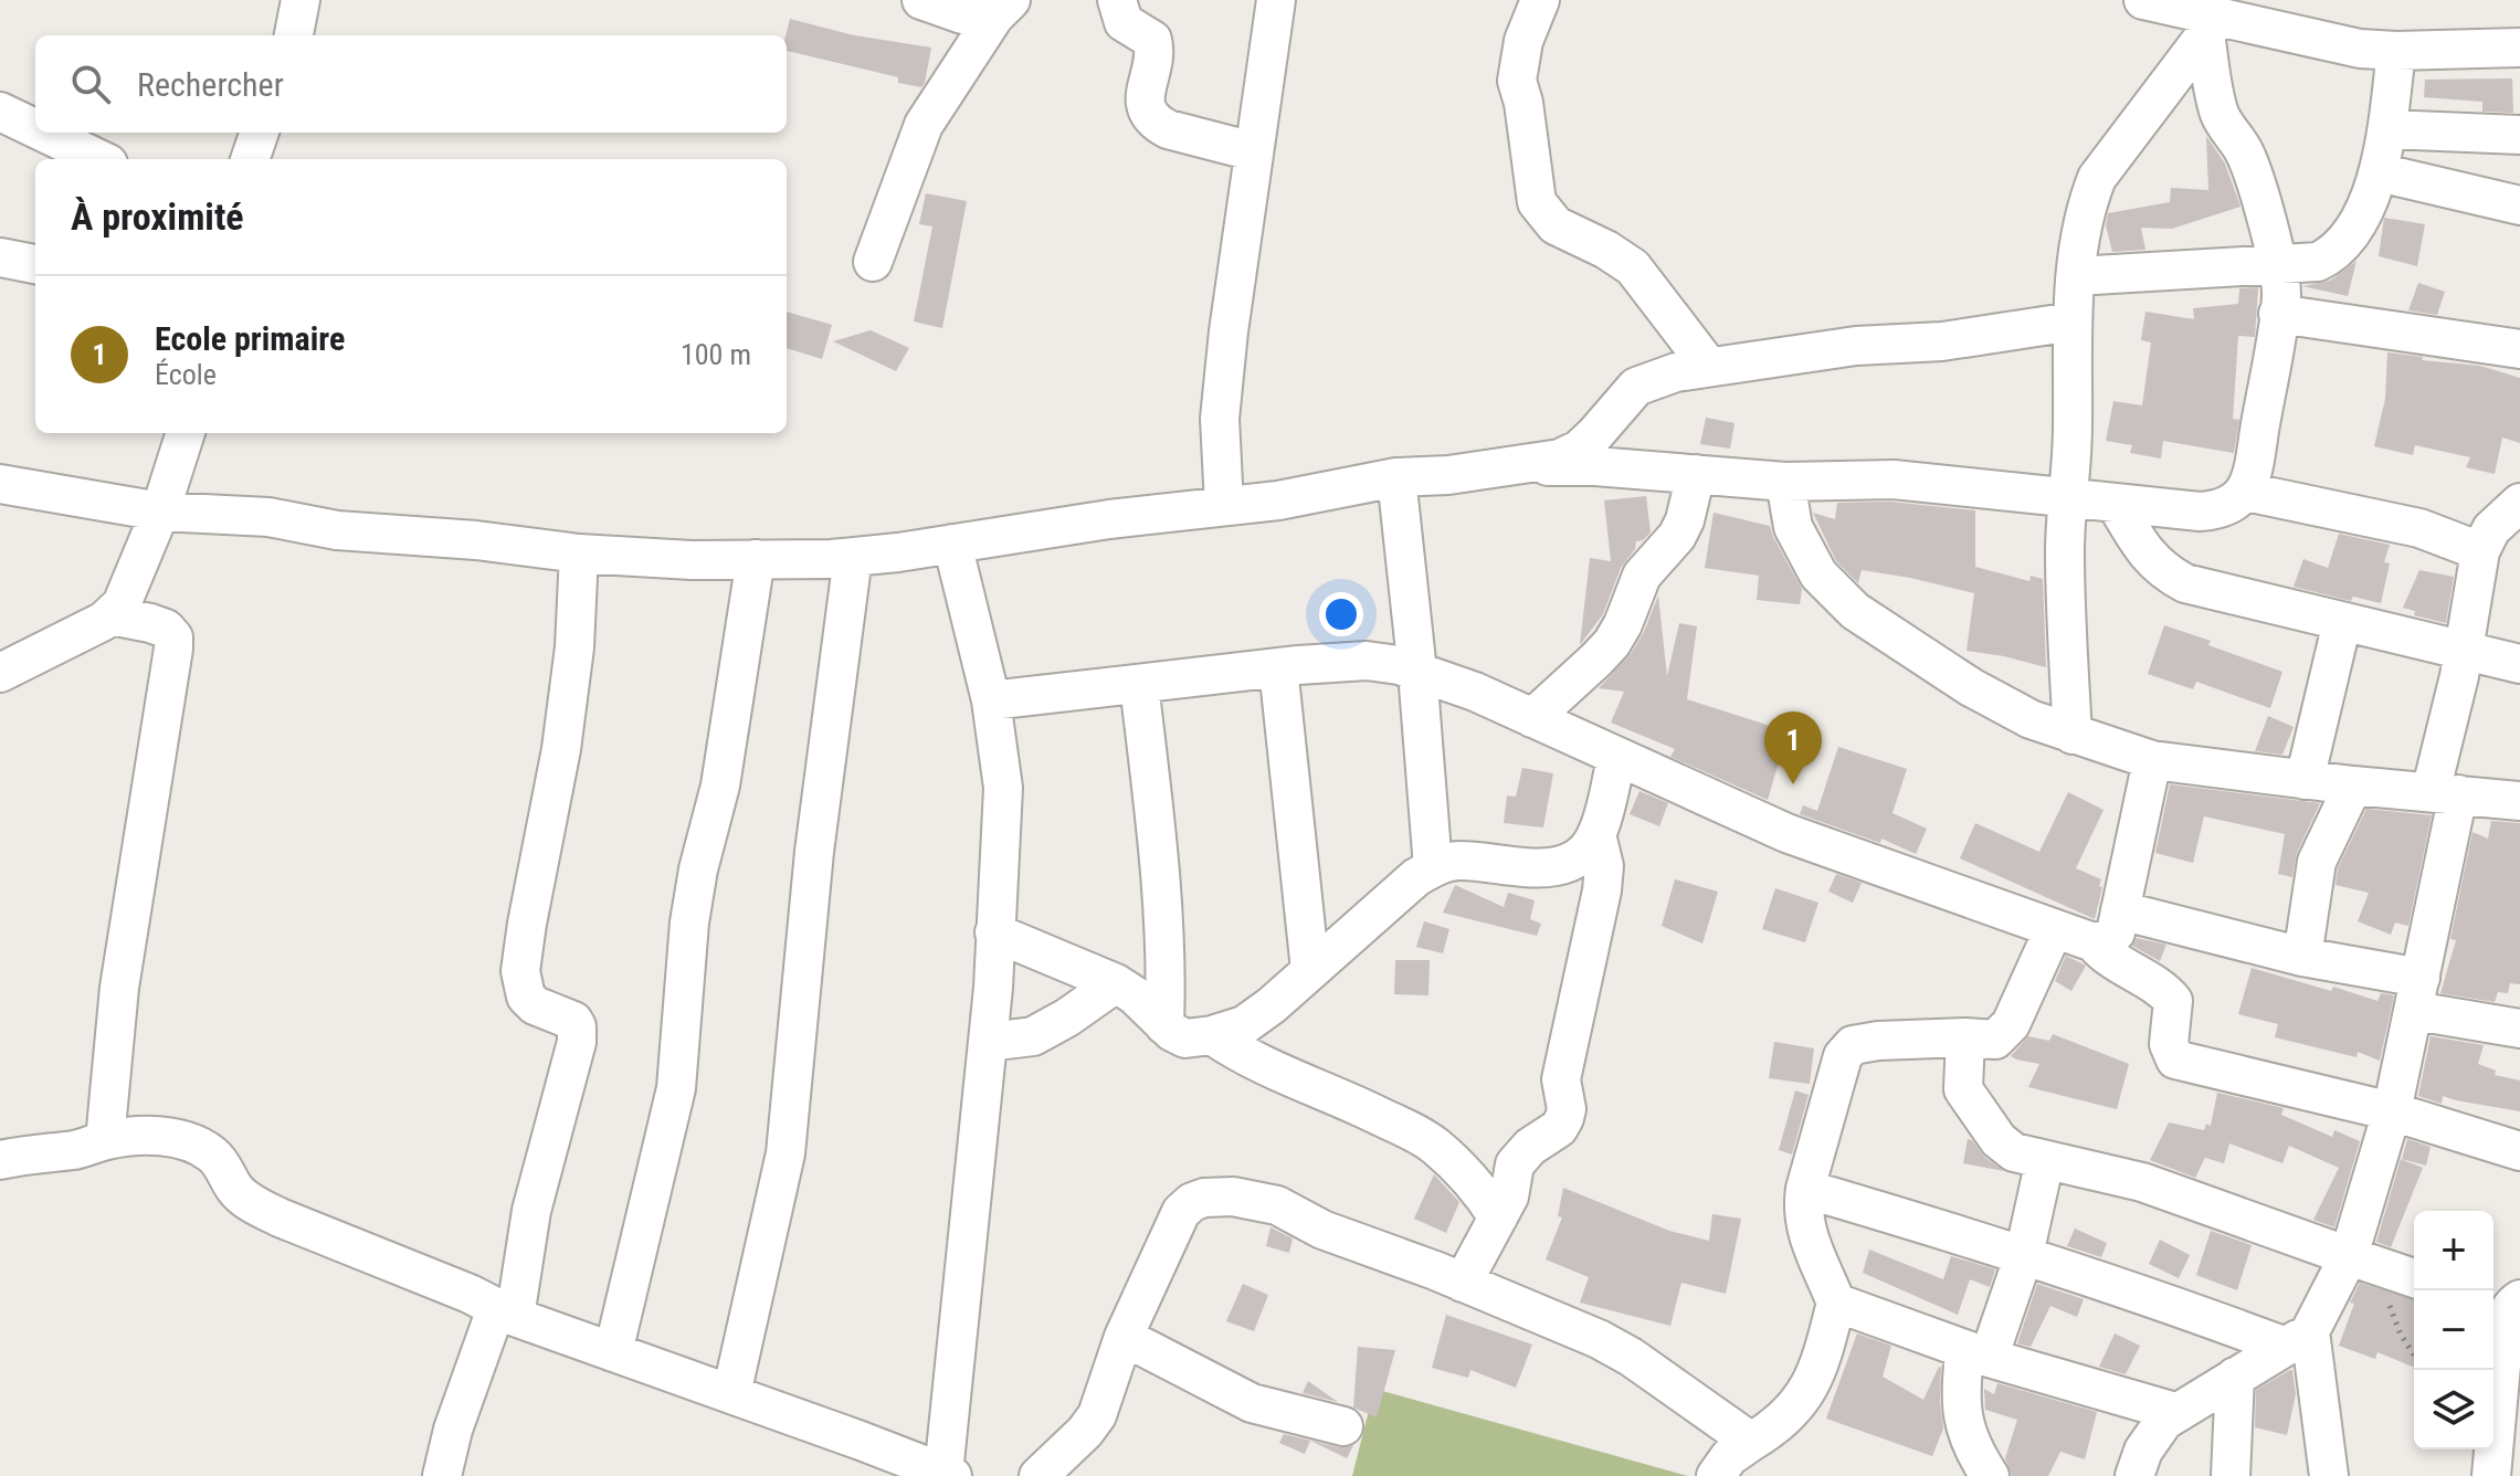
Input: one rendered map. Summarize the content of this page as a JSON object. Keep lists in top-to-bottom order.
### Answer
{
  "page": {
    "search": "Rechercher",
    "heading": "À proximité",
    "list": [
      {
        "mark": "1",
        "name": "Ecole primaire",
        "note": "École",
        "value": "100 m"
      }
    ],
    "pins": "1",
    "map_buttons": ["+", "−"]
  }
}
